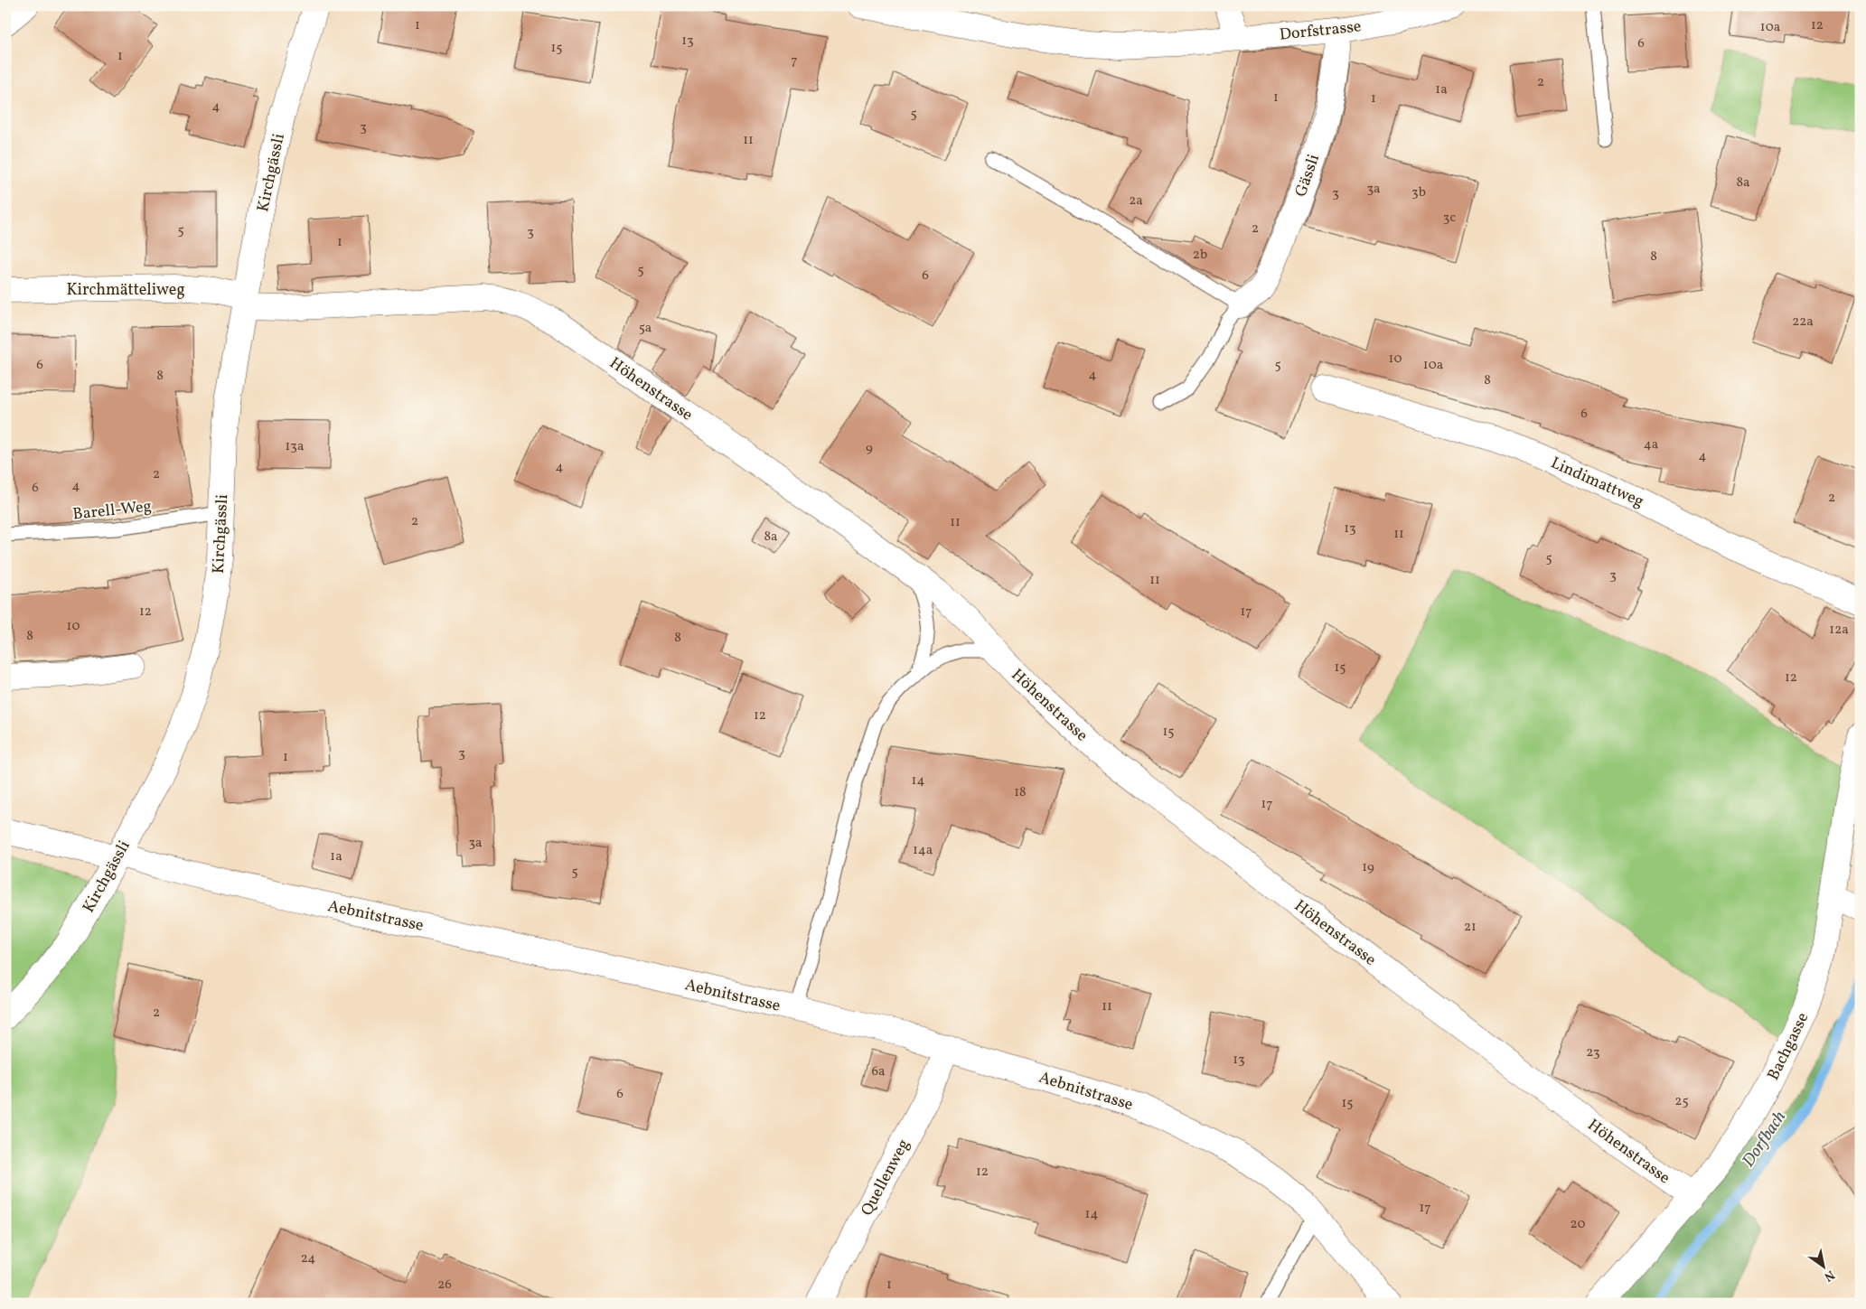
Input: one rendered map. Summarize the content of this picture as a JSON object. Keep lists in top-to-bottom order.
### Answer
{
  "streets": {
    "street": [
      "Dorfstrasse",
      "Kirchgässli",
      "Gässli",
      "Kirchmätteliweg",
      "Höhenstrasse",
      "Lindimattweg",
      "Aebnitstrasse",
      "Bachgasse",
      "Quellenweg"
    ],
    "lane": ["Barell-Weg"]
  },
  "crossings": [
    ["Dorfstrasse", "Gässli"],
    ["Kirchgässli", "Kirchmätteliweg"],
    ["Kirchgässli", "Höhenstrasse"],
    ["Kirchgässli", "Barell-Weg"],
    ["Kirchgässli", "Aebnitstrasse"],
    ["Kirchmätteliweg", "Höhenstrasse"],
    ["Höhenstrasse", "Bachgasse"],
    ["Aebnitstrasse", "Quellenweg"]
  ],
  "water": ["Dorfbach"],
  "house_numbers": [
    "1",
    "12",
    "10a",
    "13",
    "6",
    "15",
    "1",
    "7",
    "2",
    "1a",
    "1",
    "1",
    "4",
    "5",
    "3",
    "11",
    "8a",
    "3a",
    "3b",
    "3",
    "2a",
    "3c",
    "2",
    "5",
    "3",
    "1",
    "2b",
    "8",
    "5",
    "6",
    "22a",
    "5a",
    "10",
    "6",
    "5",
    "10a",
    "4",
    "8",
    "8",
    "6",
    "4a",
    "13a",
    "9",
    "4",
    "4",
    "2",
    "4",
    "6",
    "2",
    "2",
    "11",
    "13",
    "11",
    "8a",
    "5",
    "3",
    "11",
    "12",
    "17",
    "10",
    "12a",
    "8",
    "8",
    "15",
    "12",
    "12",
    "15",
    "3",
    "1",
    "14",
    "18",
    "17",
    "3a",
    "14a",
    "1a",
    "19",
    "5",
    "21",
    "11",
    "2",
    "23",
    "13",
    "6a",
    "6",
    "25",
    "15",
    "12",
    "17",
    "14",
    "20",
    "24",
    "26",
    "1"
  ],
  "north": "bottom right"
}
